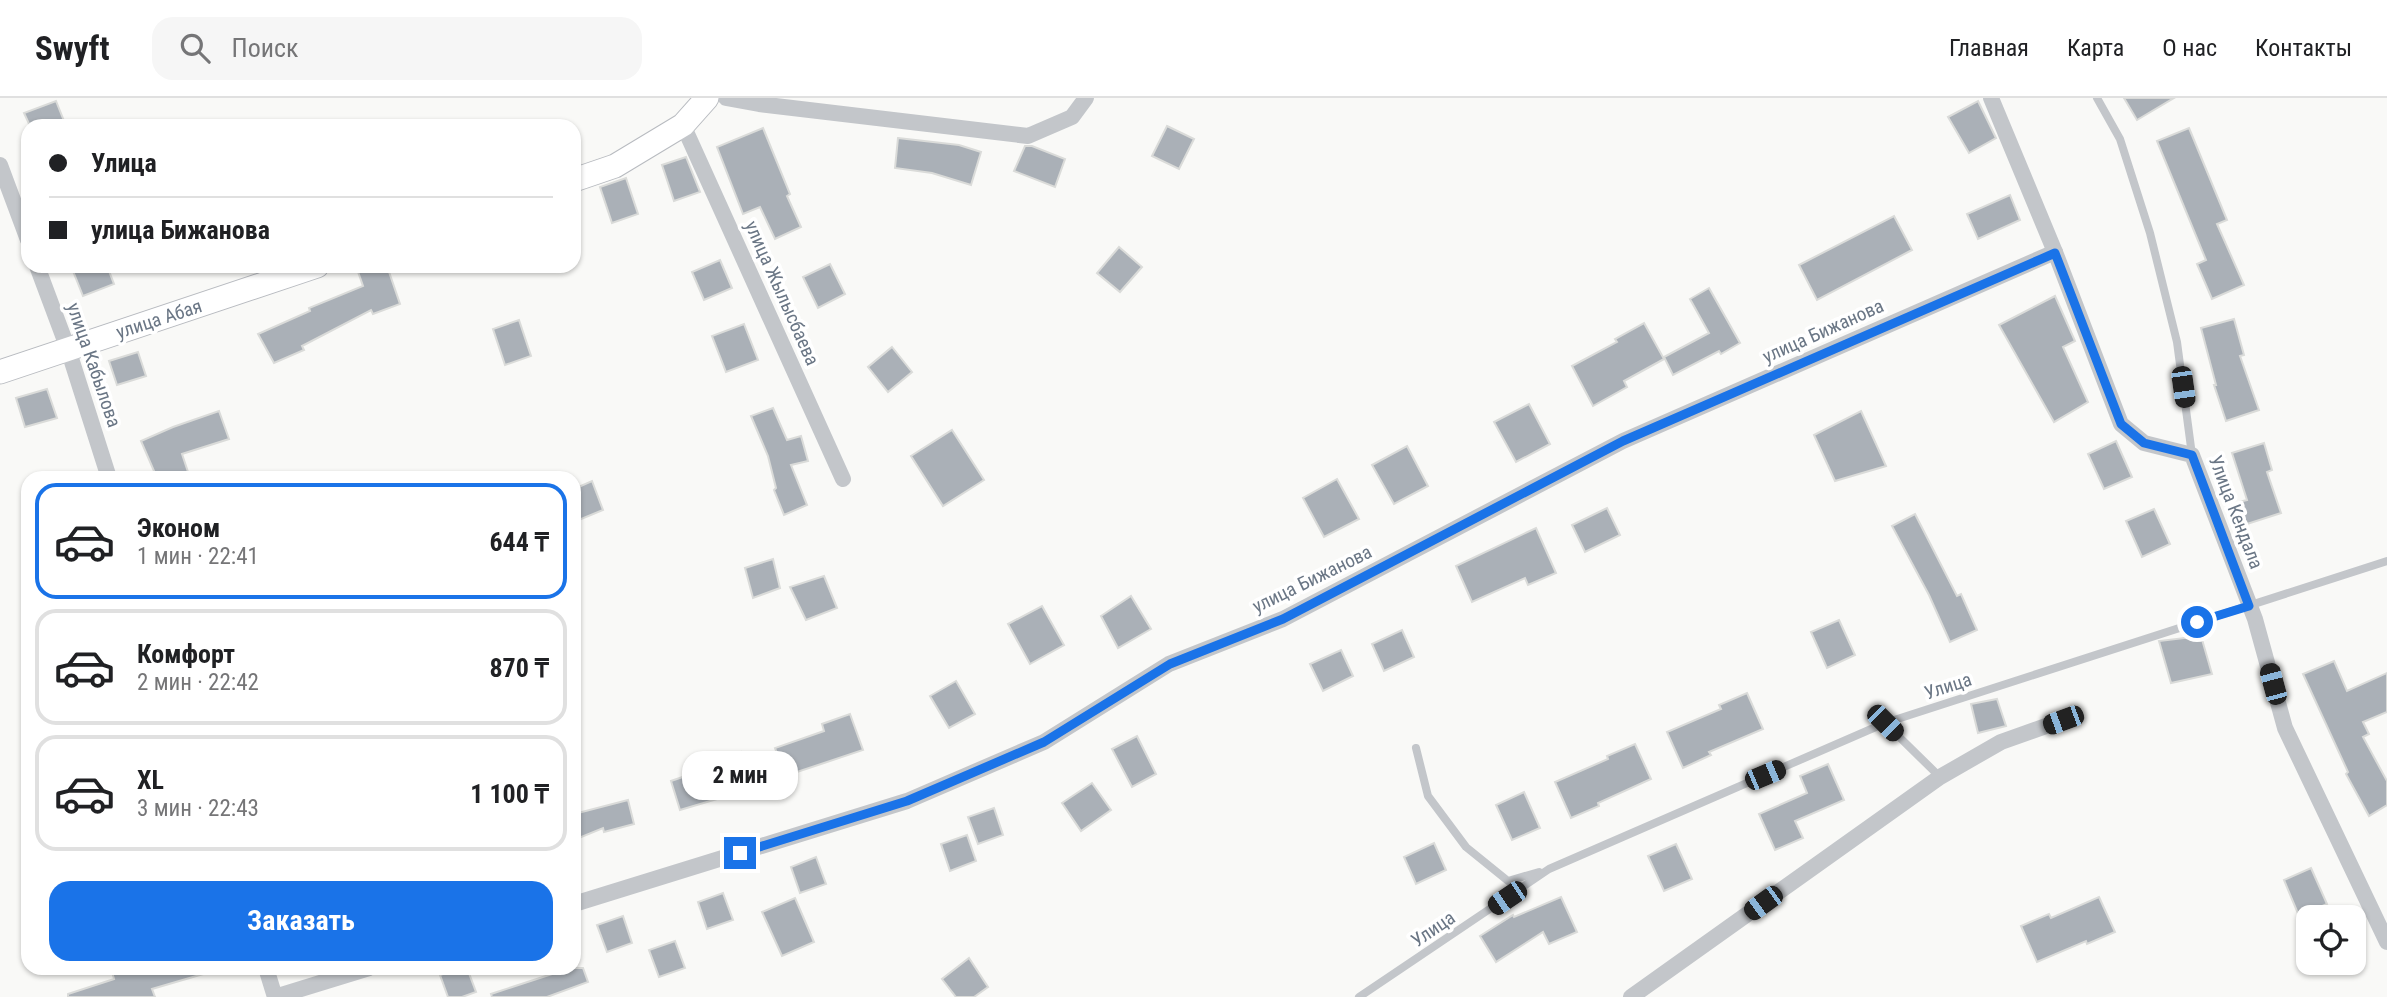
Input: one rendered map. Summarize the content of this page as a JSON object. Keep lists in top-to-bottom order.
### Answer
{
  "streets": {
    "street": [
      "улица Жылысбаева",
      "улица Абая",
      "улица Бижанова",
      "улица Кабылова",
      "Улица Кендала"
    ],
    "lane": ["Улица"]
  },
  "crossings": [
    ["улица Абая", "улица Кабылова"],
    ["улица Бижанова", "Улица Кендала"],
    ["Улица Кендала", "Улица"]
  ],
  "page": {
    "header": "Swyft",
    "search": "Поиск",
    "nav": [
      "Главная",
      "Карта",
      "О нас",
      "Контакты"
    ],
    "banner": ["Улица", "улица Бижанова"],
    "list": [
      {
        "name": "Эконом",
        "note": "1 мин · 22:41",
        "value": "644 ₸"
      },
      {
        "name": "Комфорт",
        "note": "2 мин · 22:42",
        "value": "870 ₸"
      },
      {
        "name": "XL",
        "note": "3 мин · 22:43",
        "value": "1 100 ₸"
      }
    ],
    "bubble": "2 мин",
    "buttons": "Заказать"
  }
}
